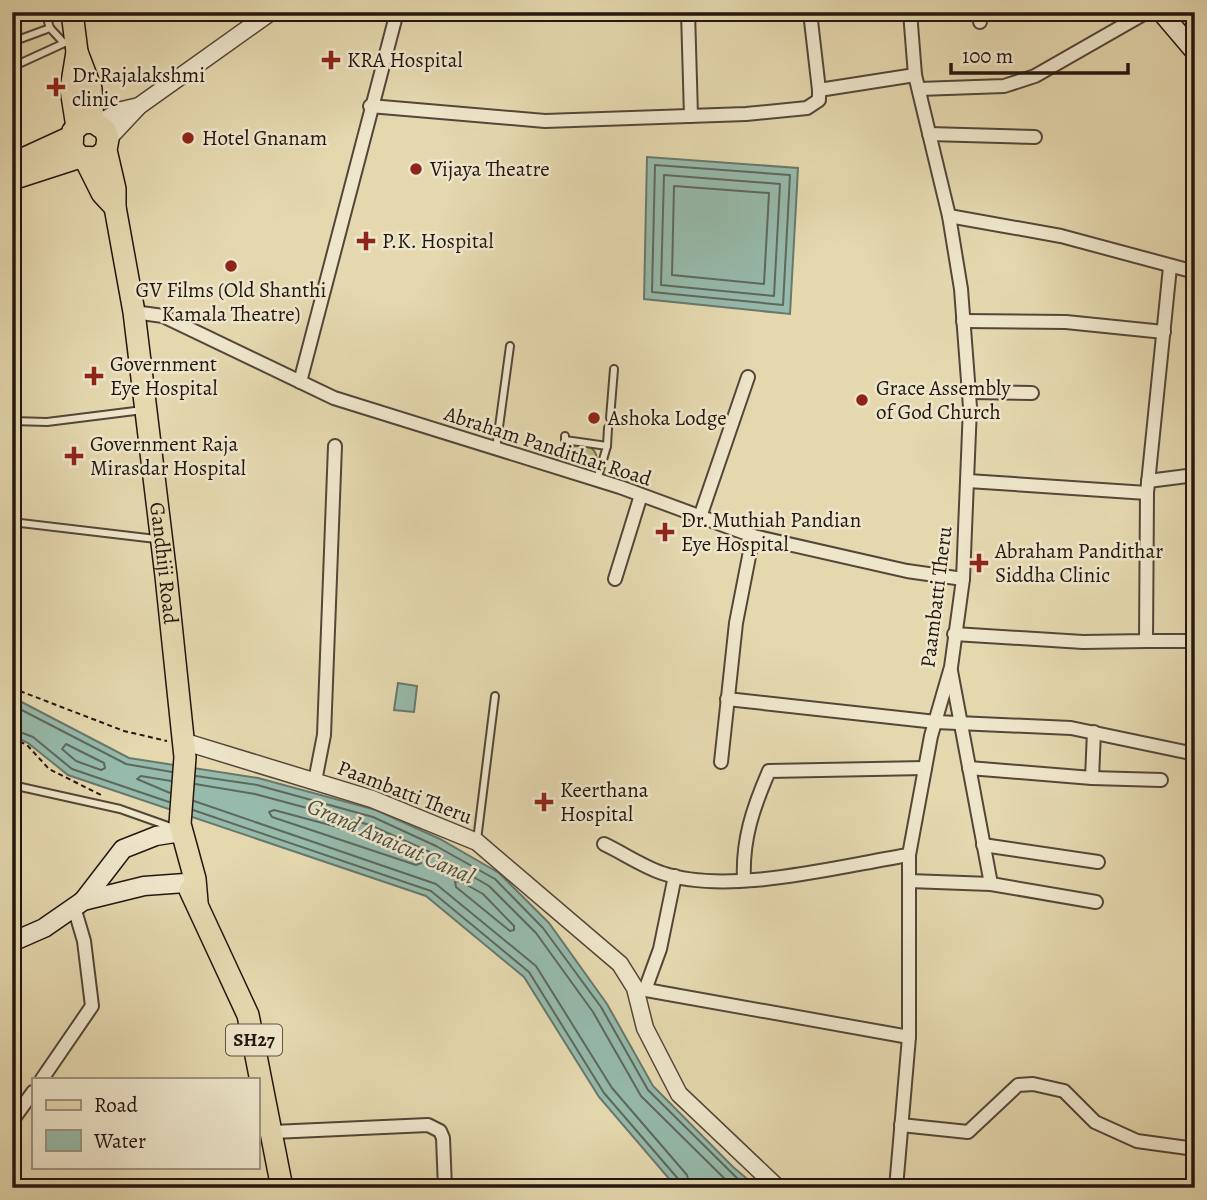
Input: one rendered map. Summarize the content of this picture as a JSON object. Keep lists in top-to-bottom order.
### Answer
{
  "streets": {
    "main road": ["Gandhiji Road", "SH27"],
    "street": ["Abraham Pandithar Road", "Paambatti Theru"]
  },
  "crossings": [
    ["Abraham Pandithar Road", "Gandhiji Road"],
    ["Abraham Pandithar Road", "Paambatti Theru"],
    ["Gandhiji Road", "Paambatti Theru"],
    ["Gandhiji Road", "SH27"],
    ["Paambatti Theru", "SH27"]
  ],
  "water": ["Grand Anaicut Canal"],
  "places": {
    "health": [
      "KRA Hospital",
      "Dr.Rajalakshmi clinic",
      "P.K. Hospital",
      "Government Eye Hospital",
      "Government Raja Mirasdar Hospital",
      "Dr. Muthiah Pandian Eye Hospital",
      "Abraham Pandithar Siddha Clinic",
      "Keerthana Hospital"
    ],
    "other": [
      "Hotel Gnanam",
      "Vijaya Theatre",
      "GV Films (Old Shanthi Kamala Theatre)",
      "Grace Assembly of God Church",
      "Ashoka Lodge"
    ]
  },
  "legend": ["Road", "Water"],
  "scale_bar": "100 m"
}
